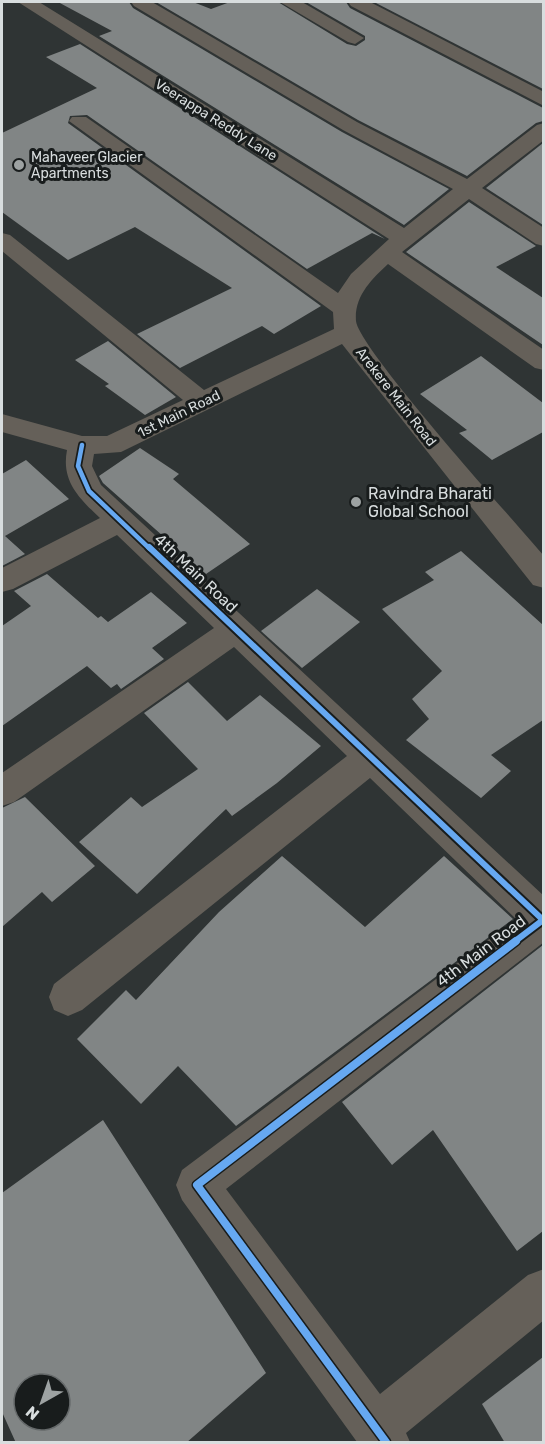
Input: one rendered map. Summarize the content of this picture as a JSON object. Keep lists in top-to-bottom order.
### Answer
{
  "streets": {
    "street": [
      "Veerappa Reddy Lane",
      "Arekere Main Road",
      "1st Main Road",
      "4th Main Road"
    ]
  },
  "crossings": [
    ["Arekere Main Road", "1st Main Road"],
    ["1st Main Road", "4th Main Road"]
  ],
  "places": ["Mahaveer Glacier Apartments", "Ravindra Bharati Global School"],
  "north": "bottom left"
}
